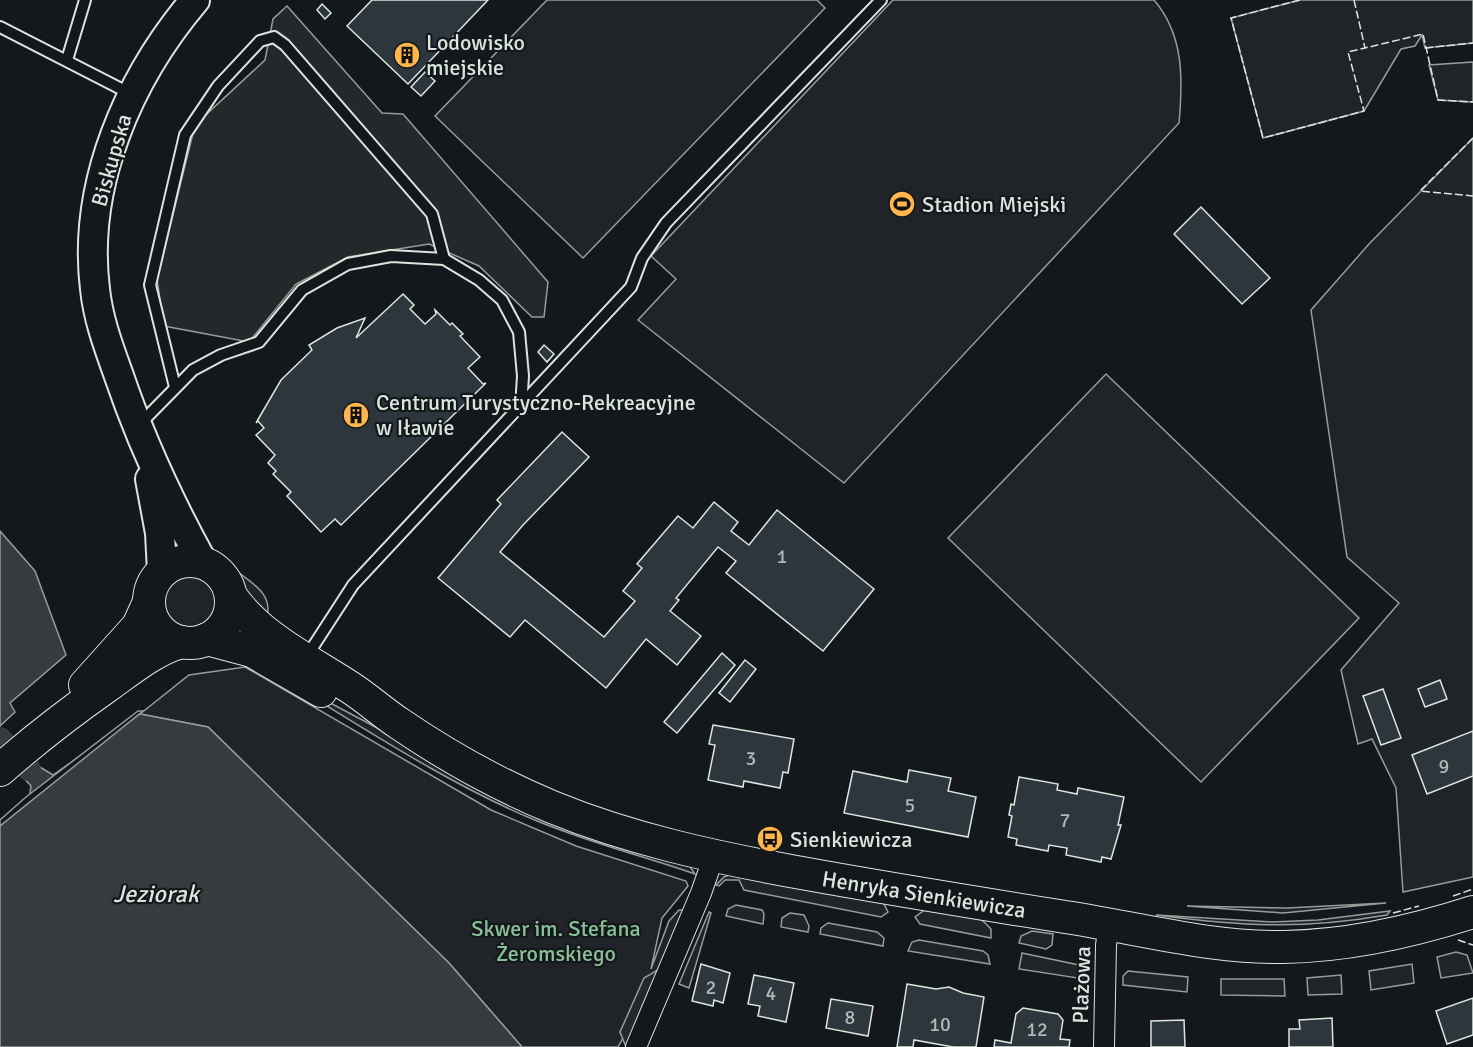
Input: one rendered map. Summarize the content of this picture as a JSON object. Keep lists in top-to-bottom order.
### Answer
{
  "streets": {
    "main road": ["Henryka Sienkiewicza"],
    "street": ["Biskupska", "Plażowa"]
  },
  "crossings": [
    ["Biskupska", "Henryka Sienkiewicza"],
    ["Henryka Sienkiewicza", "Plażowa"]
  ],
  "water": ["Jeziorak"],
  "parks": ["Skwer im. Stefana Żeromskiego"],
  "places": {
    "building": ["Lodowisko miejskie", "Centrum Turystyczno-Rekreacyjne w Iławie"],
    "sports": ["Stadion Miejski"],
    "bus stop": ["Sienkiewicza"]
  },
  "house_numbers": [
    "1",
    "3",
    "9",
    "5",
    "7",
    "2",
    "4",
    "8",
    "10",
    "12"
  ]
}
